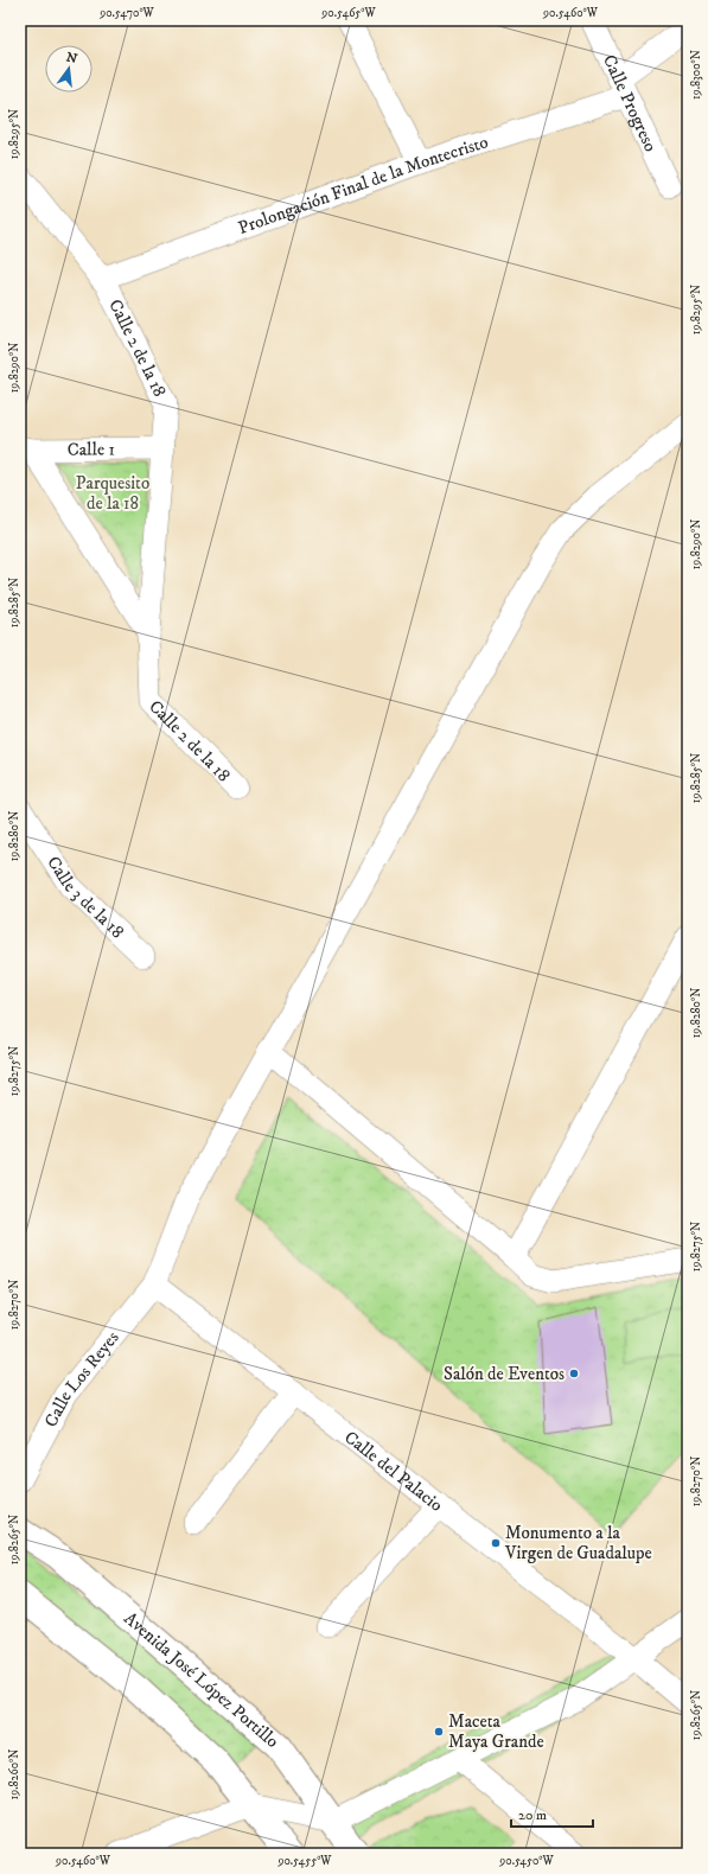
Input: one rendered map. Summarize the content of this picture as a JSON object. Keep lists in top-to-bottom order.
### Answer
{
  "streets": {
    "main road": ["Avenida José López Portillo"],
    "street": [
      "Calle Progreso",
      "Prolongación Final de la Montecristo",
      "Calle 2 de la 18",
      "Calle 1",
      "Calle 3 de la 18",
      "Calle Los Reyes",
      "Calle del Palacio"
    ]
  },
  "crossings": [
    ["Calle Progreso", "Prolongación Final de la Montecristo"],
    ["Prolongación Final de la Montecristo", "Calle 2 de la 18"],
    ["Calle 2 de la 18", "Calle 1"],
    ["Calle Los Reyes", "Calle del Palacio"]
  ],
  "parks": ["Parquesito de la 18"],
  "places": ["Salón de Eventos", "Monumento a la Virgen de Guadalupe", "Maceta Maya Grande"],
  "scale_bar": "20 m",
  "north": "top",
  "coordinates": [
    "90.5470°W",
    "90.5465°W",
    "90.5460°W",
    "19.8300°N",
    "19.8295°N",
    "19.8290°N",
    "19.8285°N",
    "19.8280°N",
    "19.8275°N",
    "19.8270°N",
    "19.8265°N",
    "19.8260°N",
    "90.5455°W",
    "90.5450°W"
  ]
}
